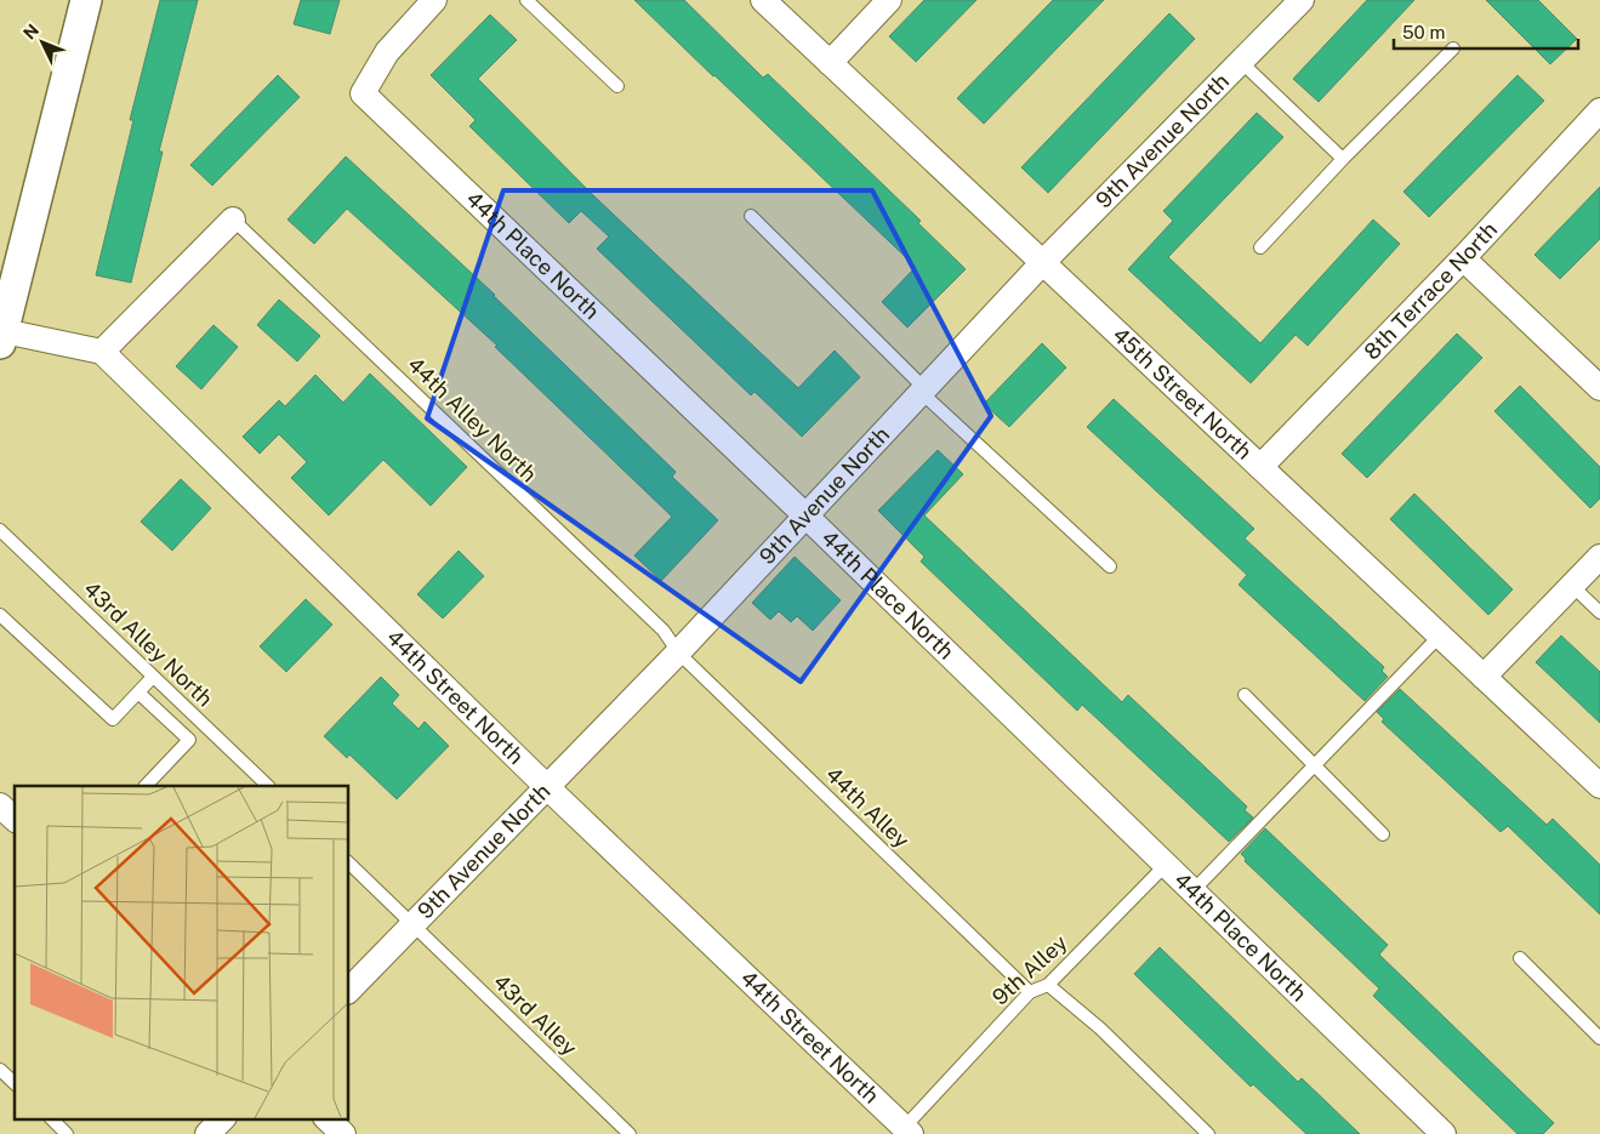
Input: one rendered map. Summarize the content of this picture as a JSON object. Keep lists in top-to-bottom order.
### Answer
{
  "streets": {
    "street": [
      "9th Avenue North",
      "44th Place North",
      "8th Terrace North",
      "45th Street North",
      "44th Street North"
    ],
    "lane": [
      "44th Alley North",
      "43rd Alley North",
      "44th Alley",
      "9th Alley",
      "43rd Alley"
    ]
  },
  "crossings": [
    ["9th Avenue North", "44th Place North"],
    ["9th Avenue North", "45th Street North"],
    ["9th Avenue North", "44th Alley North"],
    ["9th Avenue North", "44th Street North"],
    ["9th Avenue North", "44th Alley"],
    ["9th Avenue North", "43rd Alley"],
    ["44th Place North", "9th Alley"],
    ["8th Terrace North", "45th Street North"],
    ["44th Alley North", "44th Alley"],
    ["44th Street North", "9th Alley"],
    ["44th Alley", "9th Alley"]
  ],
  "scale_bar": "50 m",
  "north": "top left"
}
